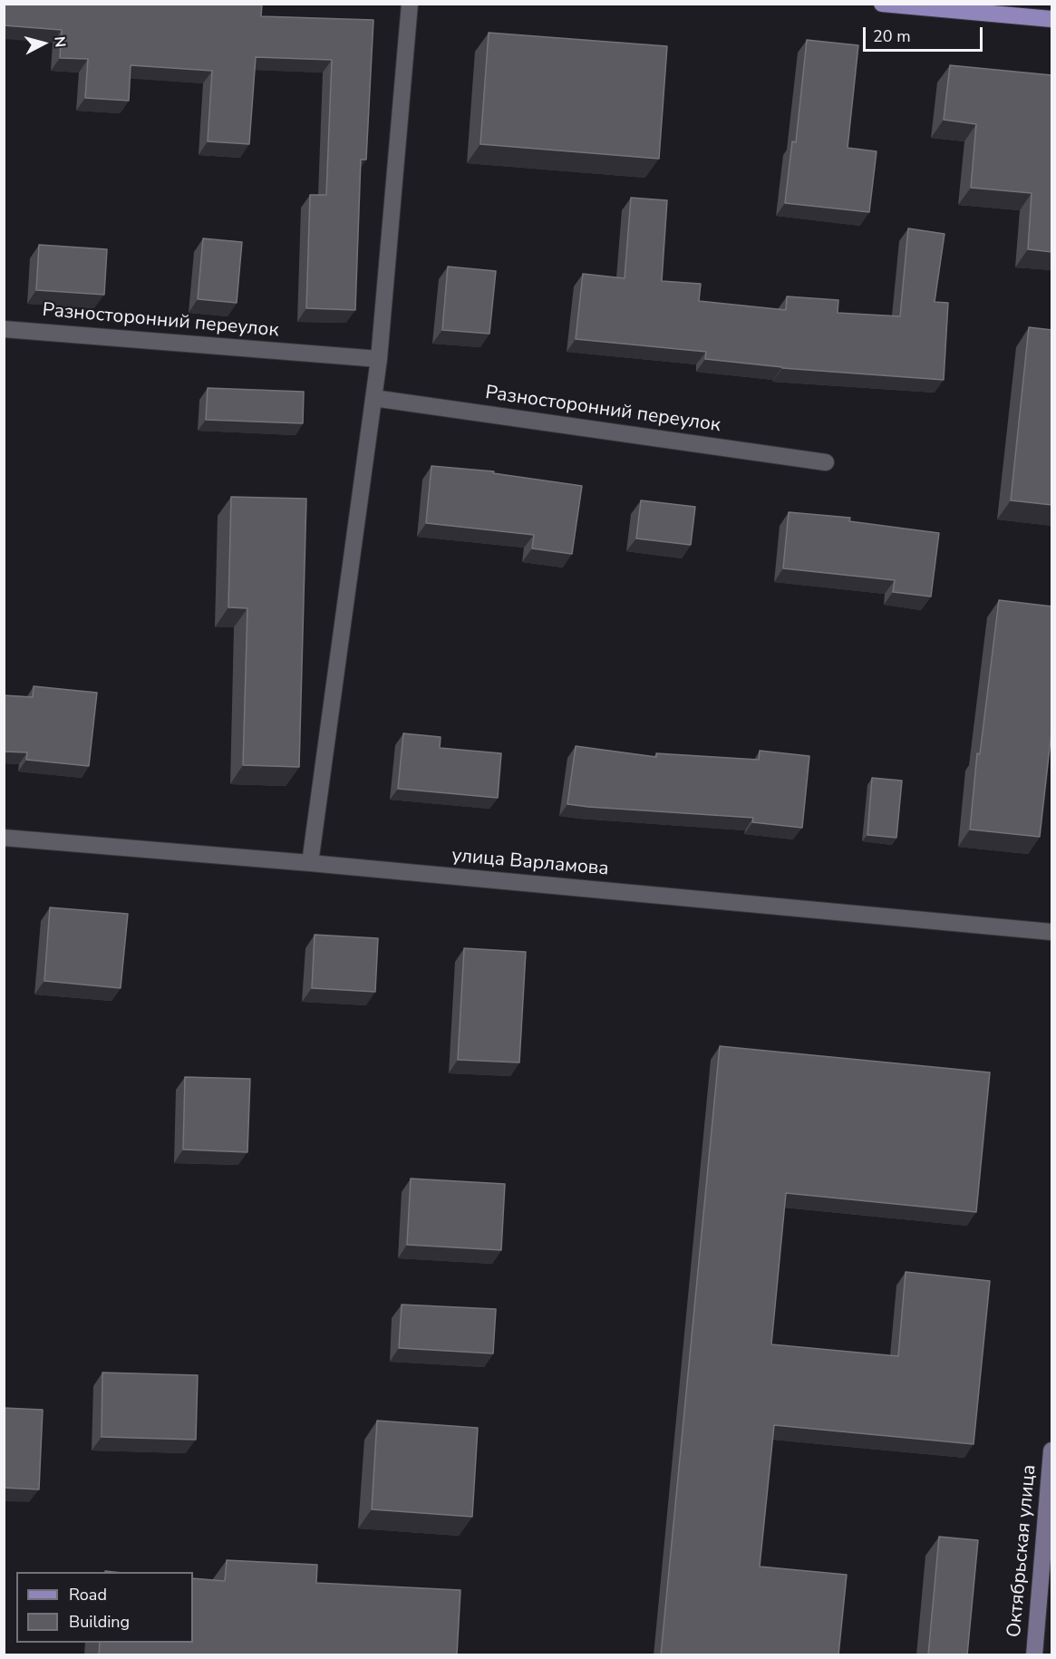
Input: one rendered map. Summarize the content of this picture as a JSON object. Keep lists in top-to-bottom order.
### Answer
{
  "streets": {
    "main road": ["Октябрьская улица"],
    "street": ["Разносторонний переулок", "улица Варламова"]
  },
  "legend": ["Road", "Building"],
  "scale_bar": "20 m",
  "north": "right"
}
